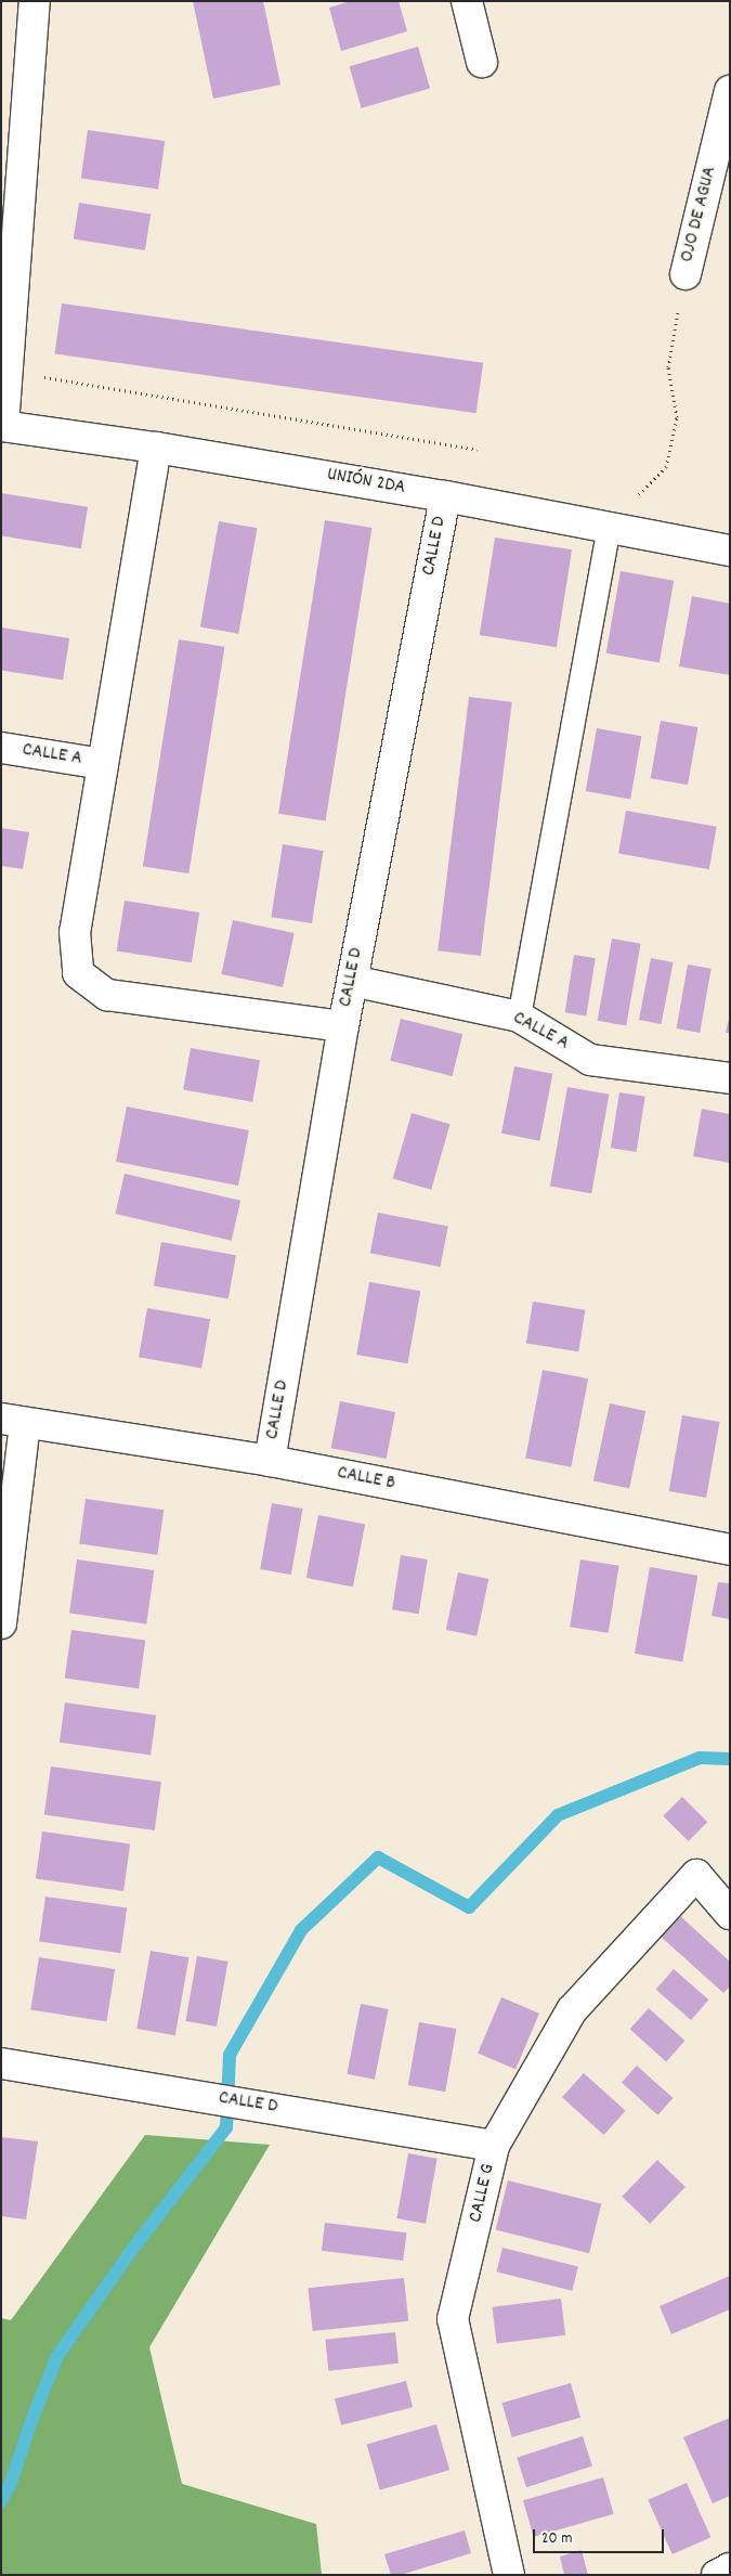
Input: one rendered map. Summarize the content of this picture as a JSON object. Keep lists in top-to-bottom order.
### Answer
{
  "streets": {
    "street": [
      "OJO DE AGUA",
      "UNIÓN 2DA",
      "CALLE D",
      "CALLE A",
      "CALLE B",
      "CALLE G"
    ]
  },
  "crossings": [
    ["UNIÓN 2DA", "CALLE D"],
    ["CALLE D", "CALLE A"],
    ["CALLE D", "CALLE B"],
    ["CALLE D", "CALLE G"]
  ],
  "scale_bar": "20 m"
}
